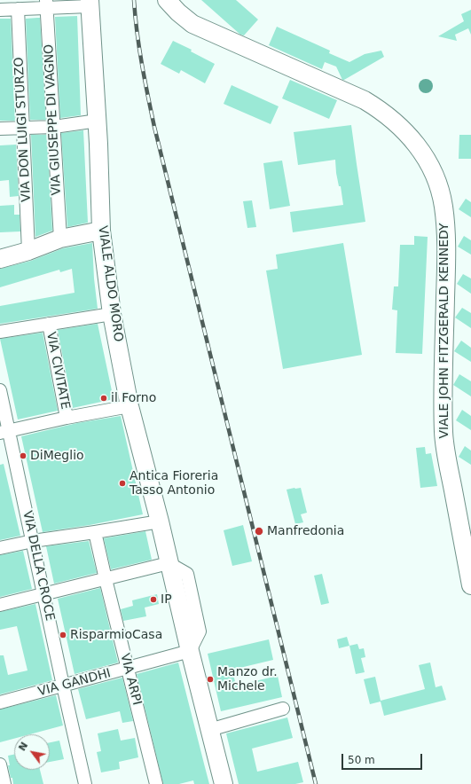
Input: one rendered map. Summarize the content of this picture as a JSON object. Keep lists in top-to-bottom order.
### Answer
{
  "streets": {
    "street": [
      "VIA GIUSEPPE DI VAGNO",
      "VIA DON LUIGI STURZO",
      "VIALE ALDO MORO",
      "VIALE JOHN FITZGERALD KENNEDY",
      "VIA CIVITATE",
      "VIA DELLA CROCE",
      "VIA ARPI",
      "VIA GANDHI"
    ]
  },
  "crossings": [
    ["VIALE ALDO MORO", "VIA GANDHI"],
    ["VIA DELLA CROCE", "VIA GANDHI"],
    ["VIA ARPI", "VIA GANDHI"]
  ],
  "places": [
    "il Forno",
    "DiMeglio",
    "Antica Fioreria Tasso Antonio",
    "Manfredonia",
    "IP",
    "RisparmioCasa",
    "Manzo dr. Michele"
  ],
  "scale_bar": "50 m",
  "north": "top left"
}
